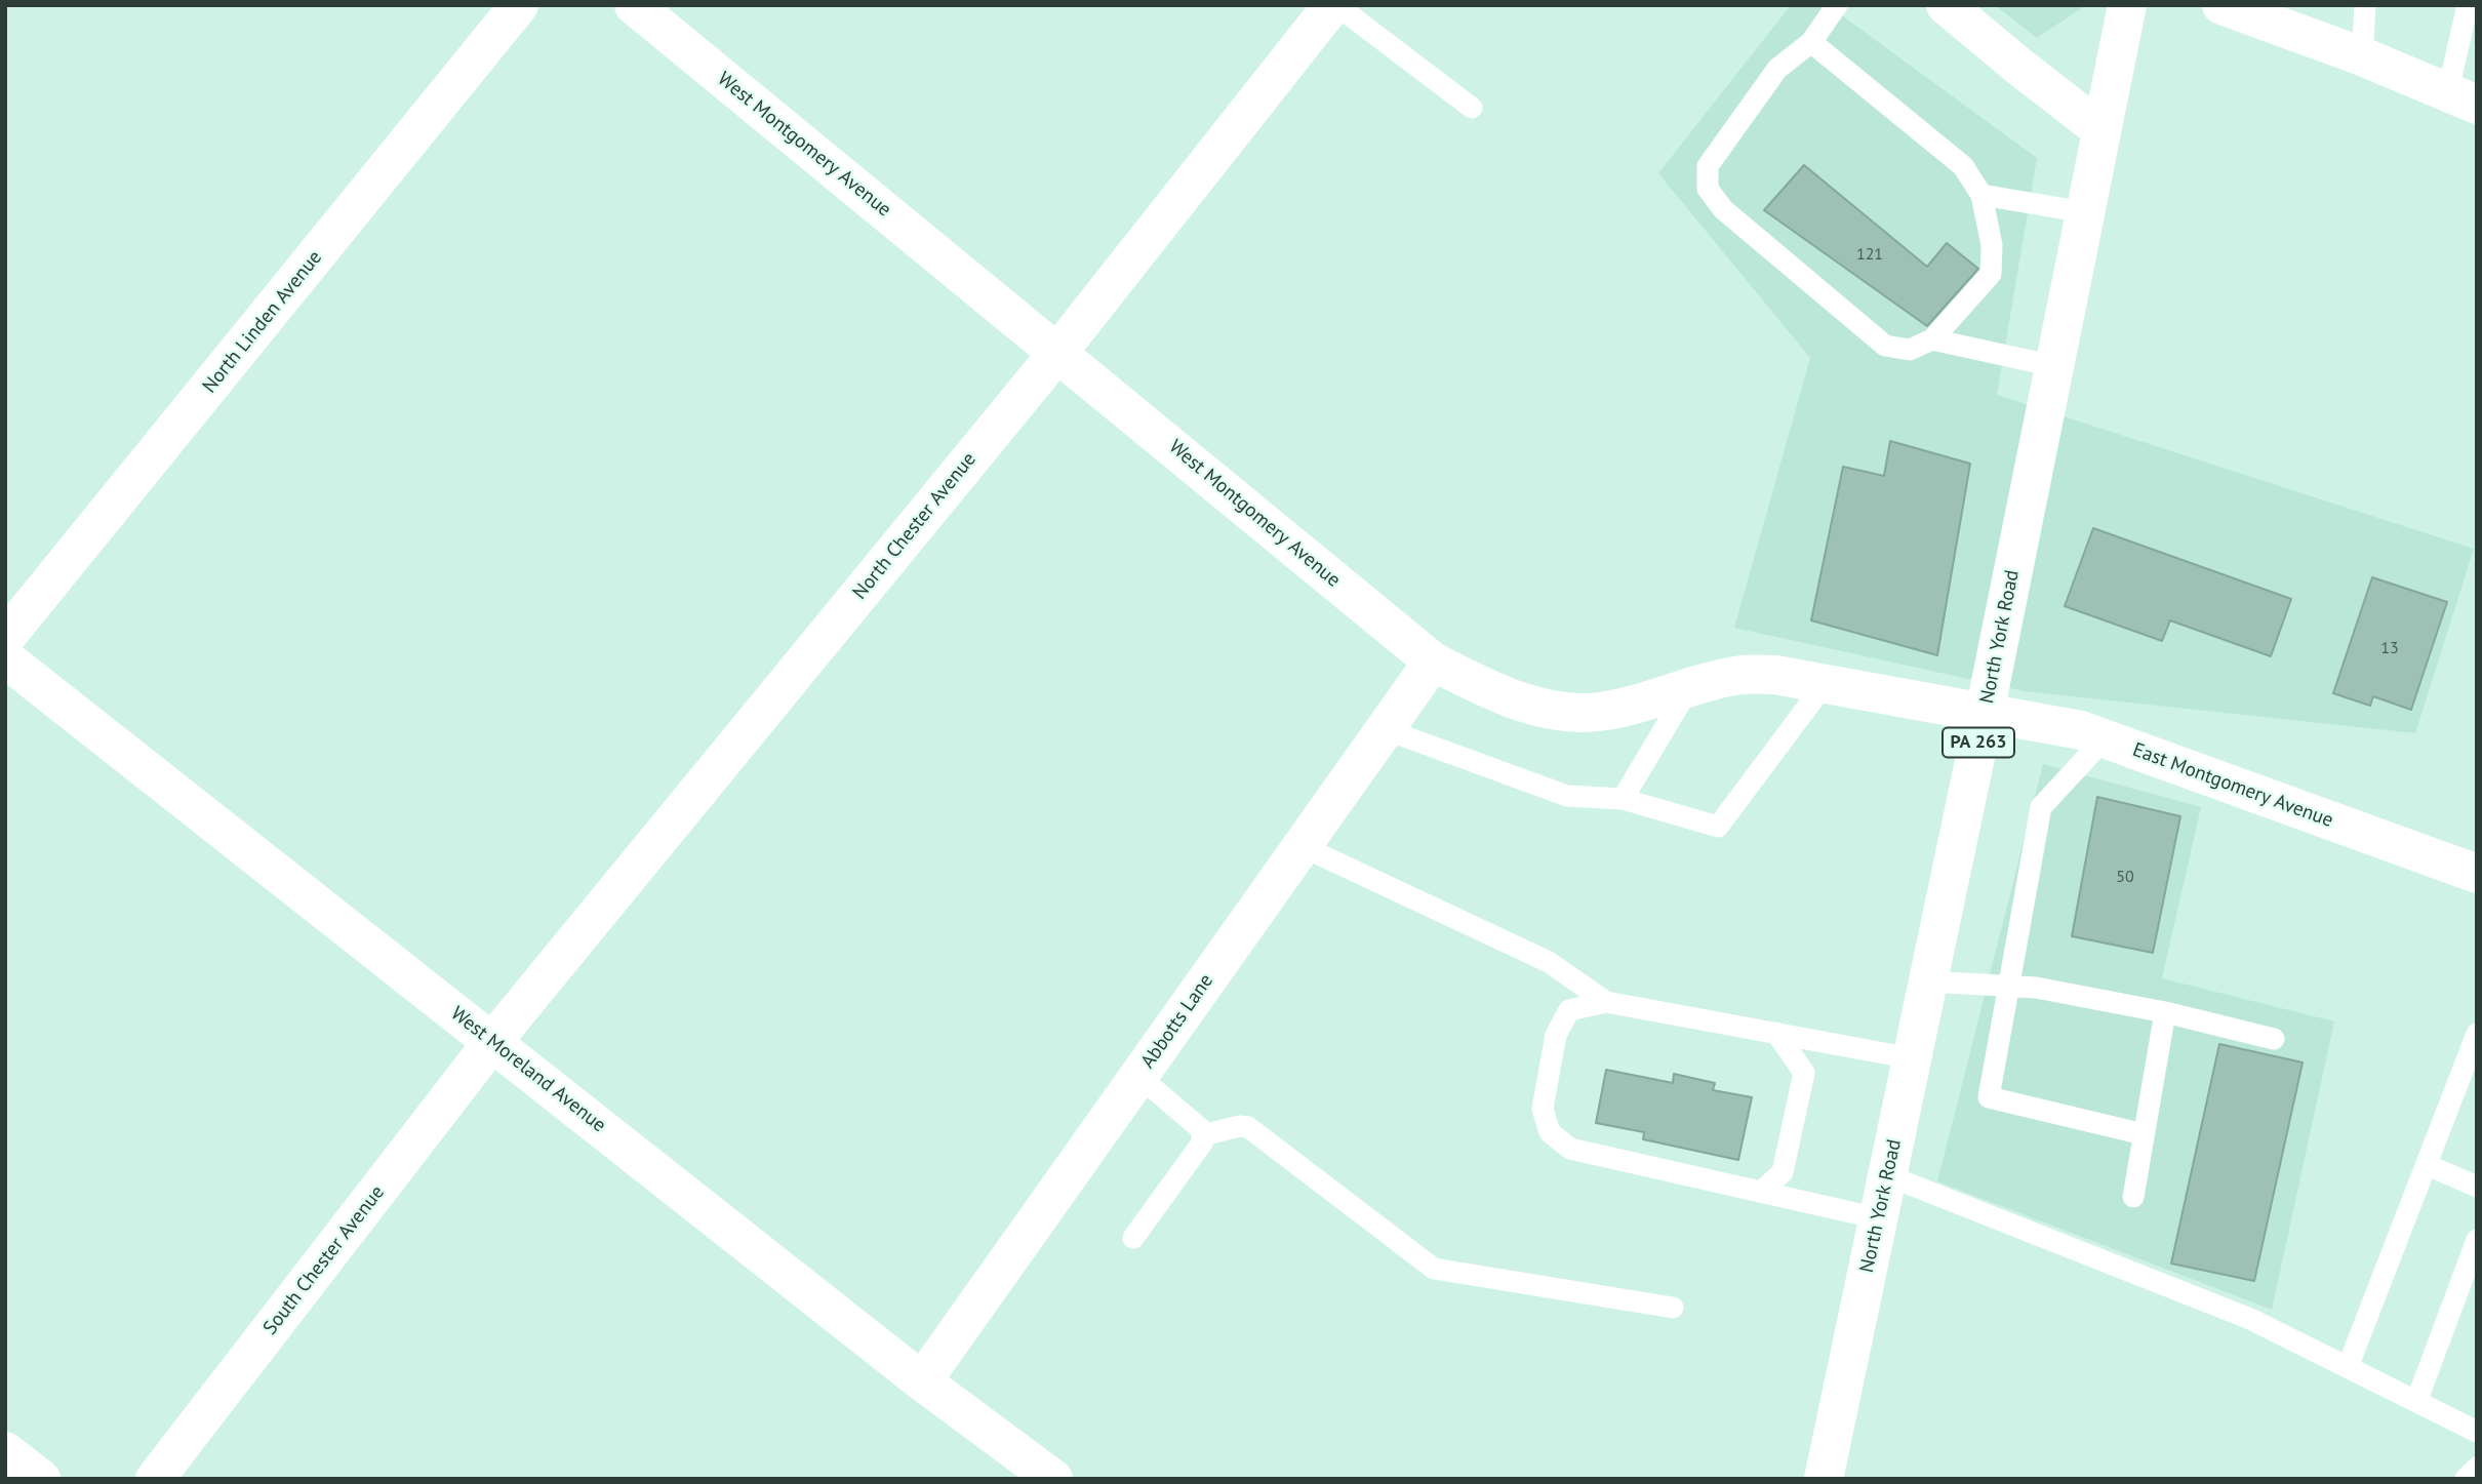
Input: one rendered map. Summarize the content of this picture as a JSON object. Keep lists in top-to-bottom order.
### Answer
{
  "streets": {
    "main road": [
      "West Montgomery Avenue",
      "North Linden Avenue",
      "North Chester Avenue",
      "North York Road",
      "PA 263",
      "East Montgomery Avenue",
      "Abbotts Lane",
      "West Moreland Avenue",
      "South Chester Avenue"
    ]
  },
  "crossings": [
    ["West Montgomery Avenue", "North Chester Avenue"],
    ["West Montgomery Avenue", "North York Road"],
    ["West Montgomery Avenue", "East Montgomery Avenue"],
    ["West Montgomery Avenue", "Abbotts Lane"],
    ["North Chester Avenue", "West Moreland Avenue"],
    ["North Chester Avenue", "South Chester Avenue"],
    ["North York Road", "East Montgomery Avenue"],
    ["Abbotts Lane", "West Moreland Avenue"],
    ["West Moreland Avenue", "South Chester Avenue"]
  ],
  "house_numbers": ["121", "13", "50"]
}
